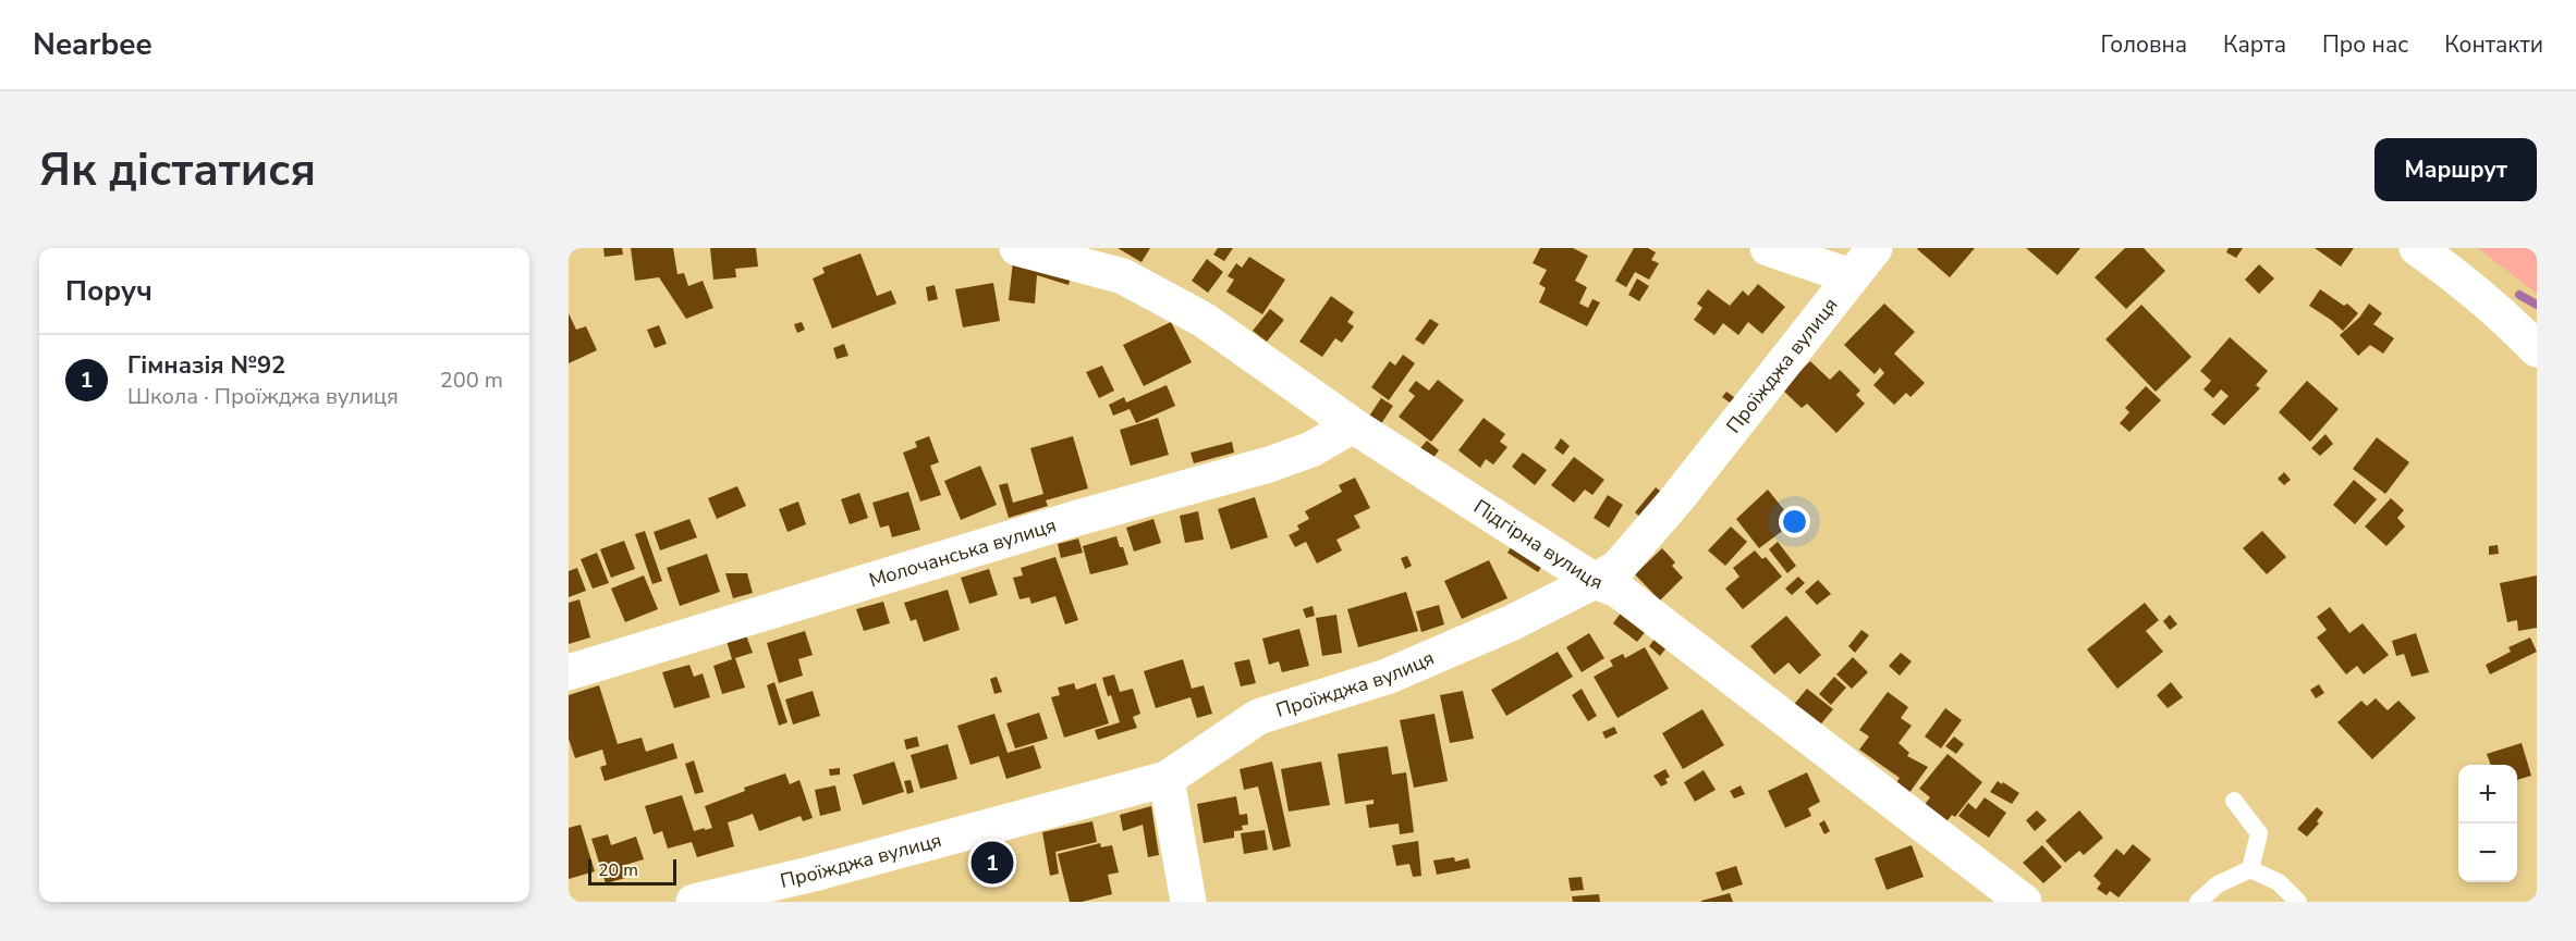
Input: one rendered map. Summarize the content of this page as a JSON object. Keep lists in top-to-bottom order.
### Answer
{
  "streets": {
    "street": ["Проїжджа вулиця", "Підгірна вулиця", "Молочанська вулиця"]
  },
  "crossings": [
    ["Проїжджа вулиця", "Підгірна вулиця"],
    ["Підгірна вулиця", "Молочанська вулиця"]
  ],
  "scale_bar": "20 m",
  "page": {
    "header": "Nearbee",
    "nav": [
      "Головна",
      "Карта",
      "Про нас",
      "Контакти"
    ],
    "buttons": "Маршрут",
    "title": "Як дістатися",
    "heading": "Поруч",
    "list": [
      {
        "mark": "1",
        "name": "Гімназія №92",
        "note": "Школа · Проїжджа вулиця",
        "value": "200 m"
      }
    ],
    "map_buttons": ["+", "−"],
    "pins": "1",
    "scale": "20 m"
  }
}
